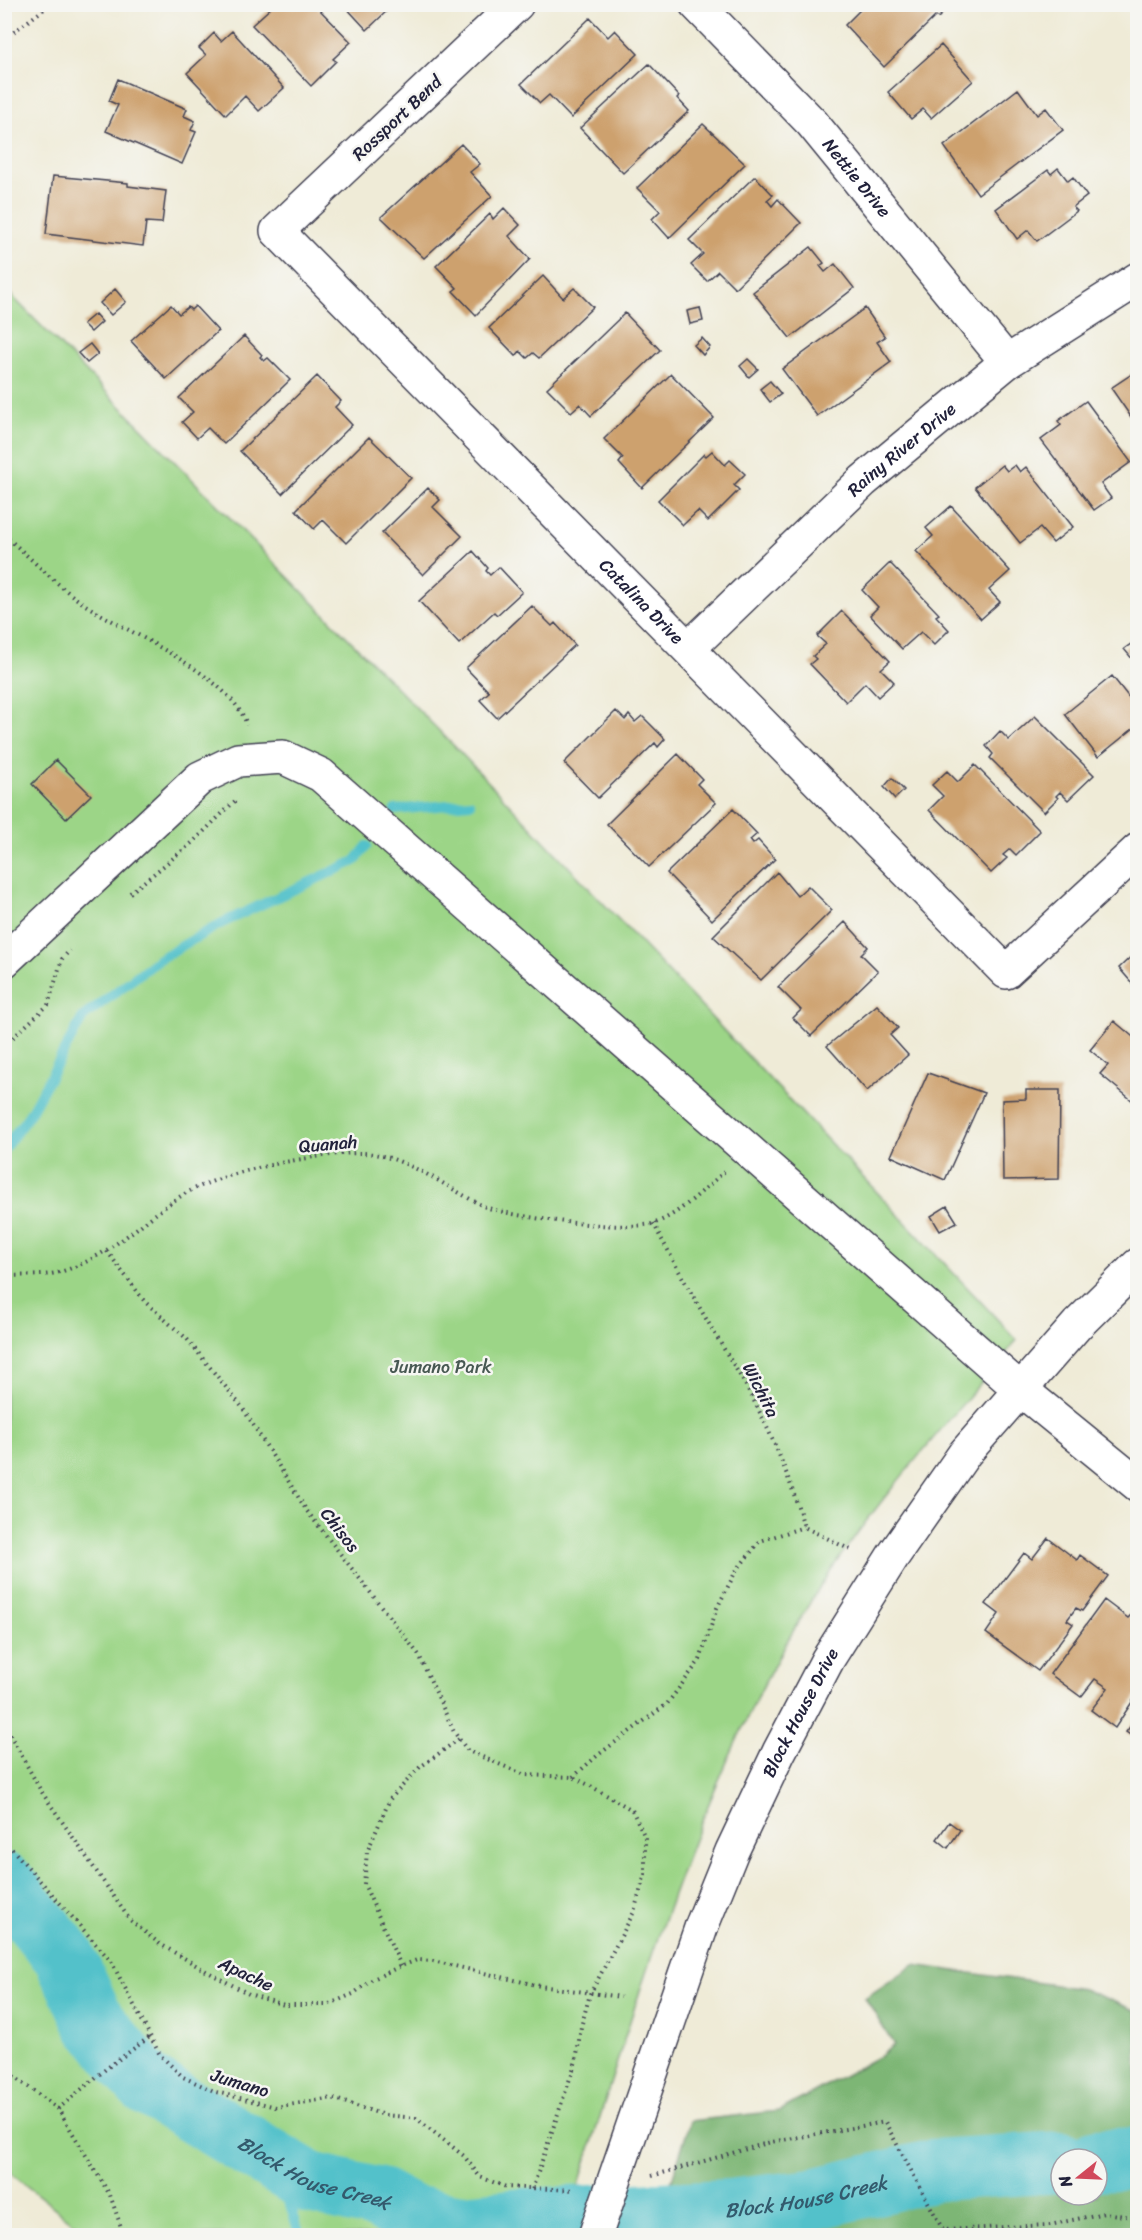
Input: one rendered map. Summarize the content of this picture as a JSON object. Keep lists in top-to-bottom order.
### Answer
{
  "streets": {
    "street": [
      "Rossport Bend",
      "Nettie Drive",
      "Rainy River Drive",
      "Catalina Drive",
      "Block House Drive"
    ],
    "path": [
      "Quanah",
      "Wichita",
      "Chisos",
      "Apache",
      "Jumano"
    ]
  },
  "crossings": [
    ["Rossport Bend", "Catalina Drive"],
    ["Nettie Drive", "Rainy River Drive"],
    ["Rainy River Drive", "Catalina Drive"],
    ["Quanah", "Wichita"],
    ["Quanah", "Chisos"]
  ],
  "water": ["Block House Creek"],
  "parks": ["Jumano Park"],
  "north": "left"
}
